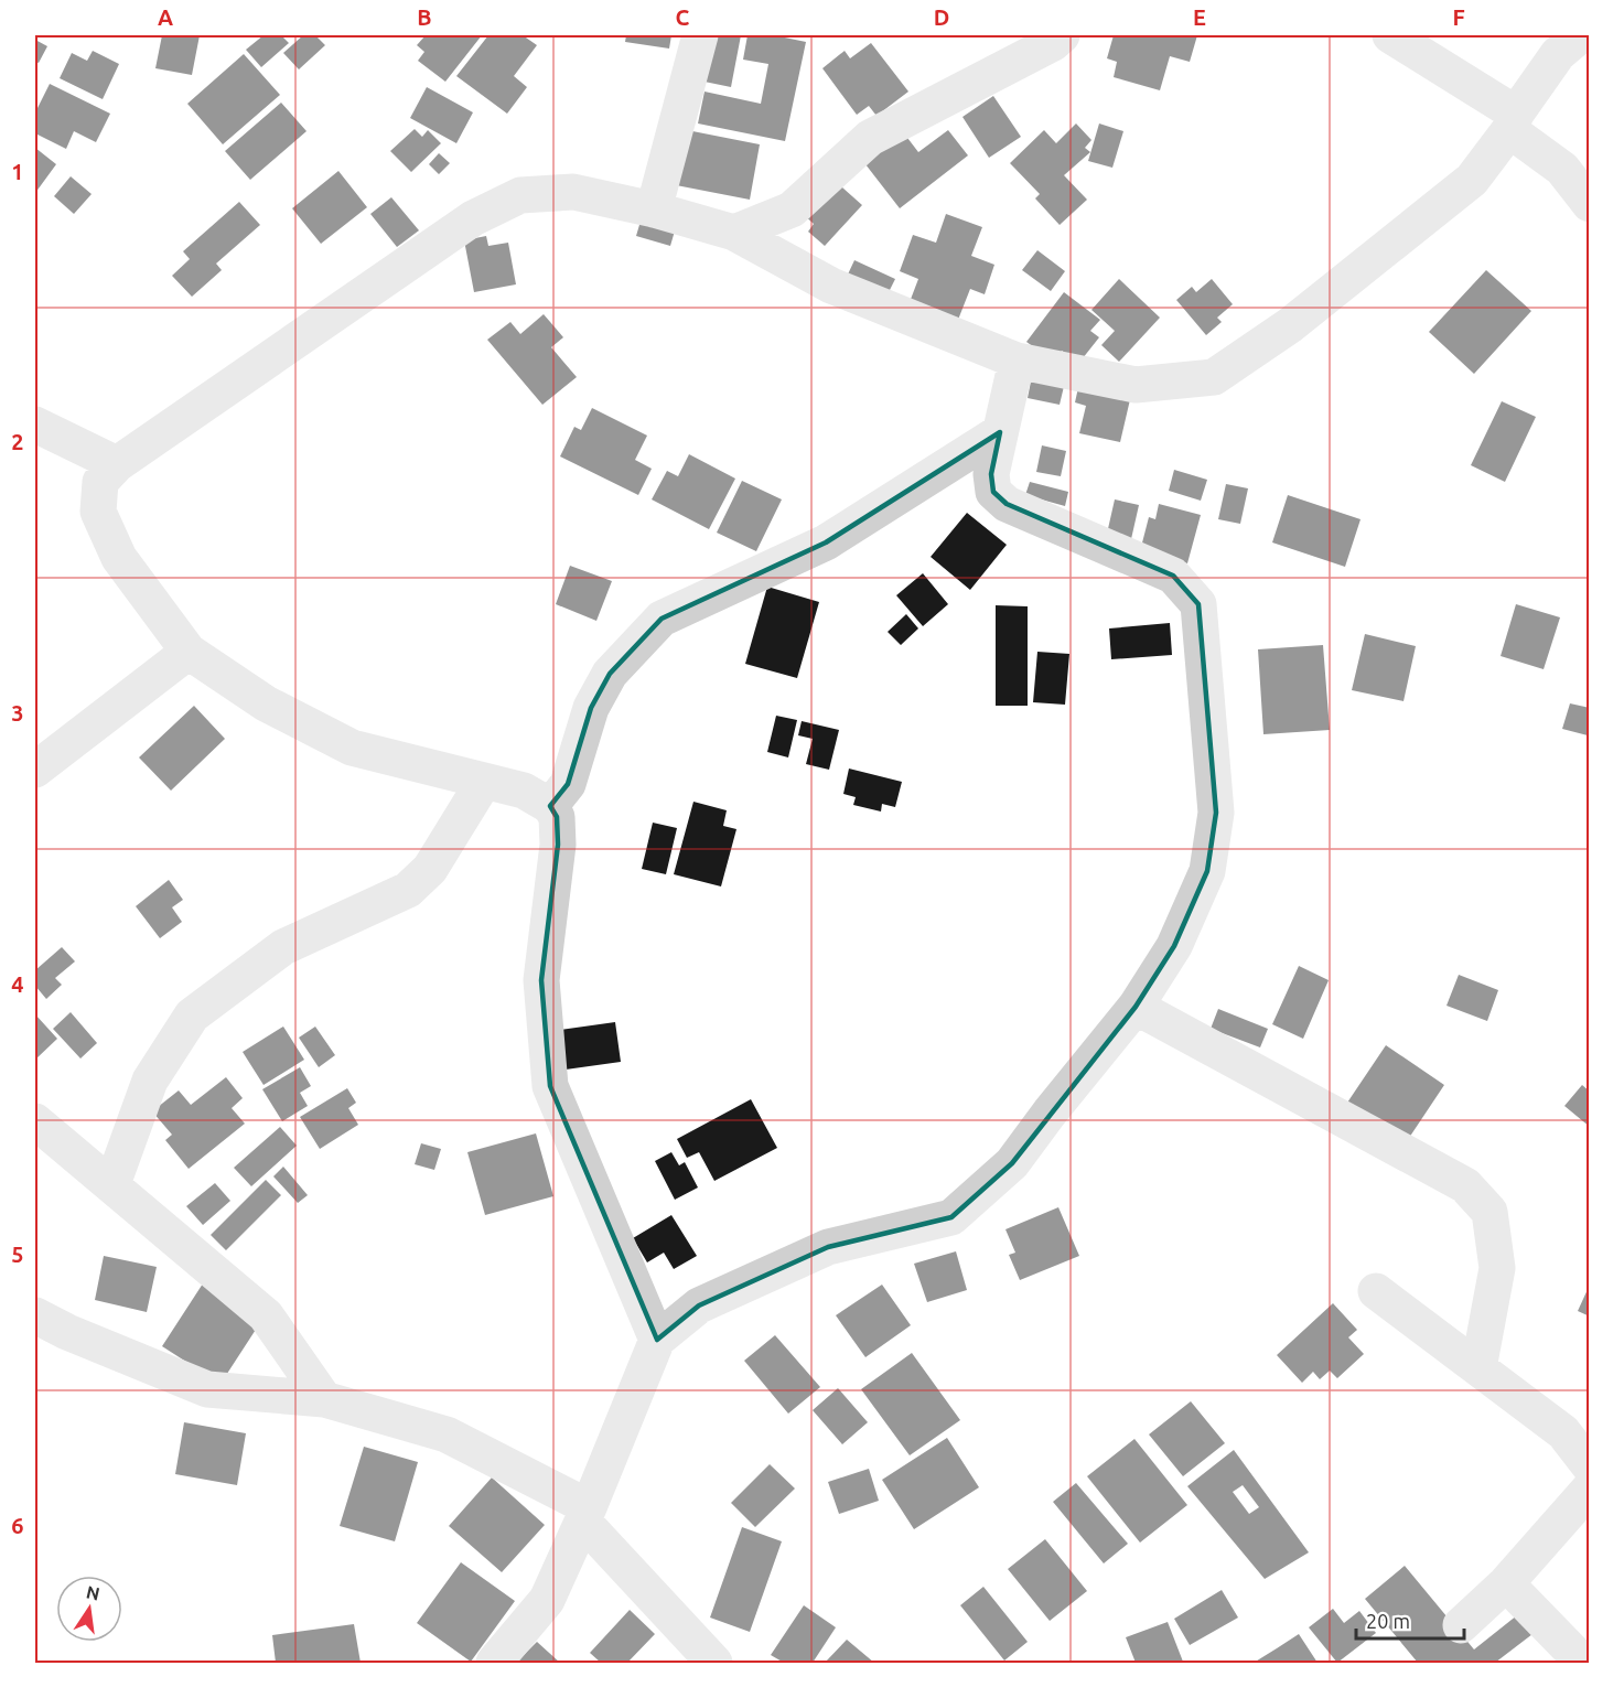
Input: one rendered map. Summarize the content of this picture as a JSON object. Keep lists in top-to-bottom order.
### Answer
{
  "scale_bar": "20 m",
  "north": "top",
  "grid": {
    "columns": [
      "A",
      "B",
      "C",
      "D",
      "E",
      "F"
    ],
    "rows": [
      "1",
      "2",
      "3",
      "4",
      "5",
      "6"
    ]
  }
}
